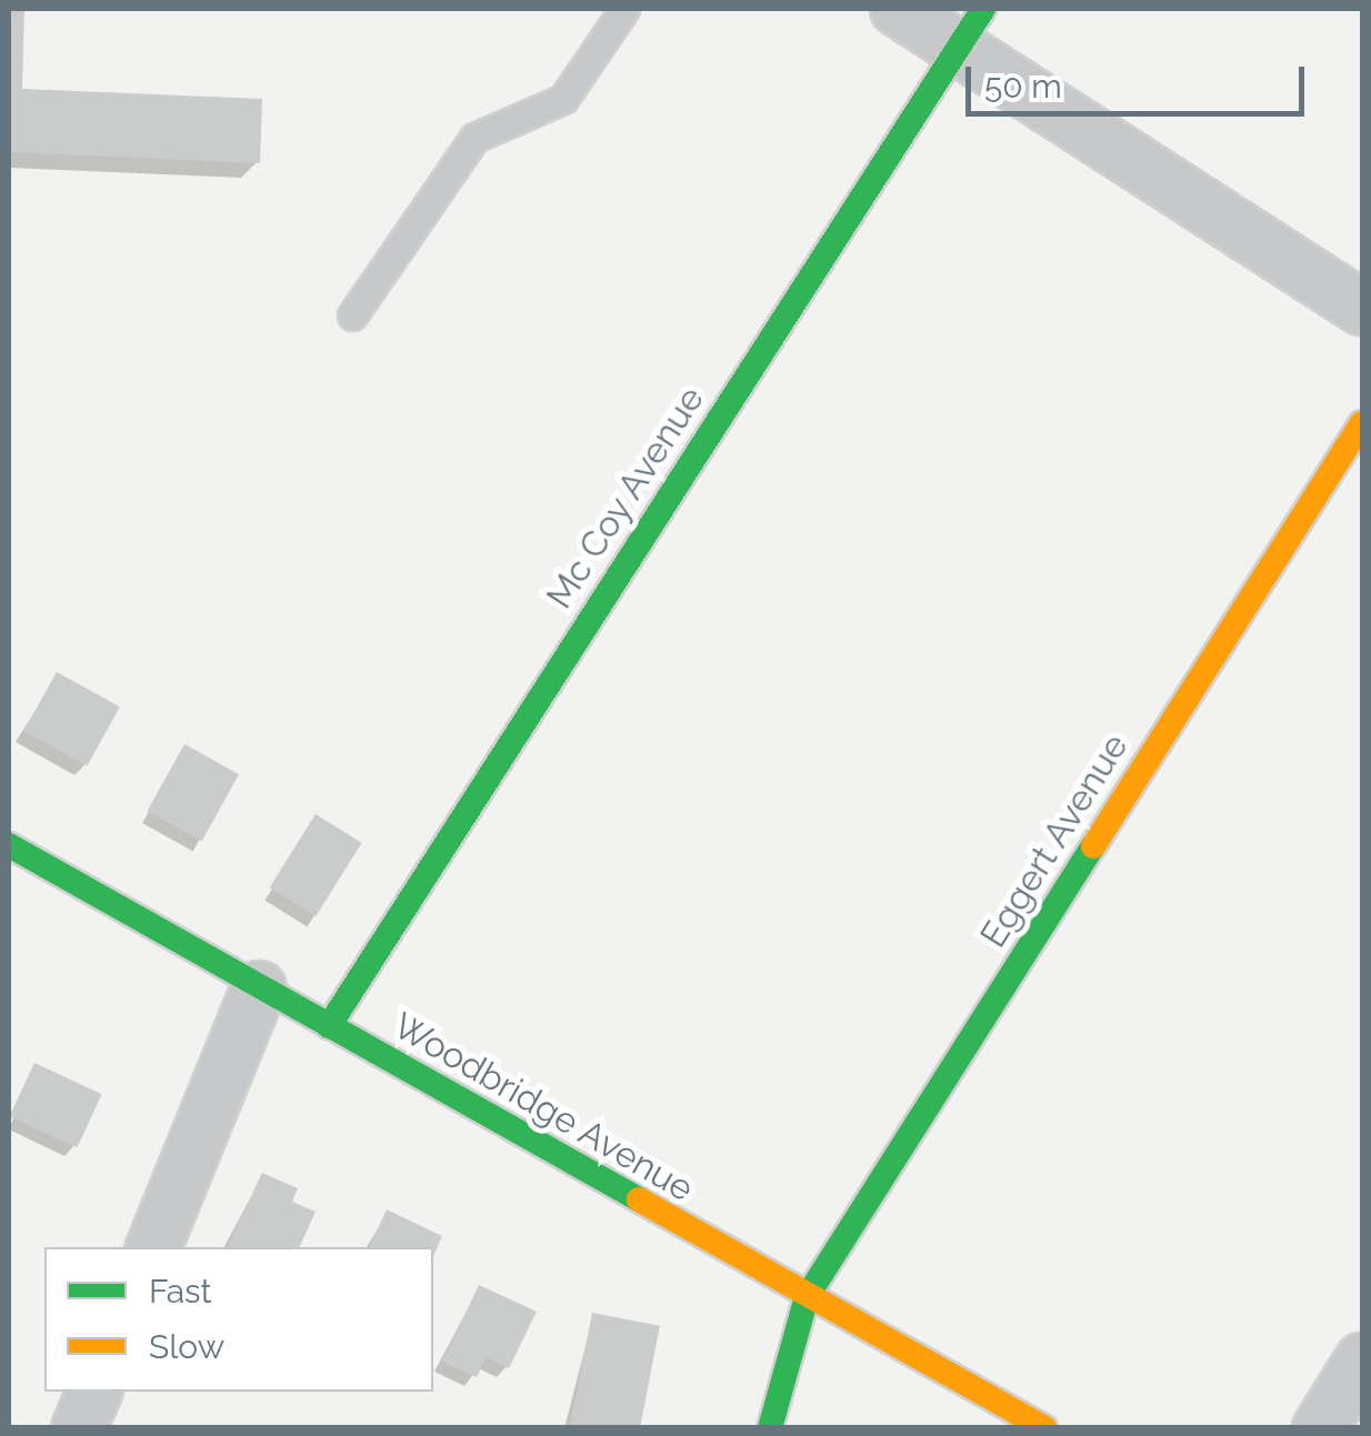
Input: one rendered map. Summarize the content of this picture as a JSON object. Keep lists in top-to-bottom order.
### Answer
{
  "streets": {
    "street": ["Mc Coy Avenue", "Eggert Avenue", "Woodbridge Avenue"]
  },
  "crossings": [
    ["Mc Coy Avenue", "Woodbridge Avenue"],
    ["Eggert Avenue", "Woodbridge Avenue"]
  ],
  "legend": ["Fast", "Slow"],
  "scale_bar": "50 m"
}
